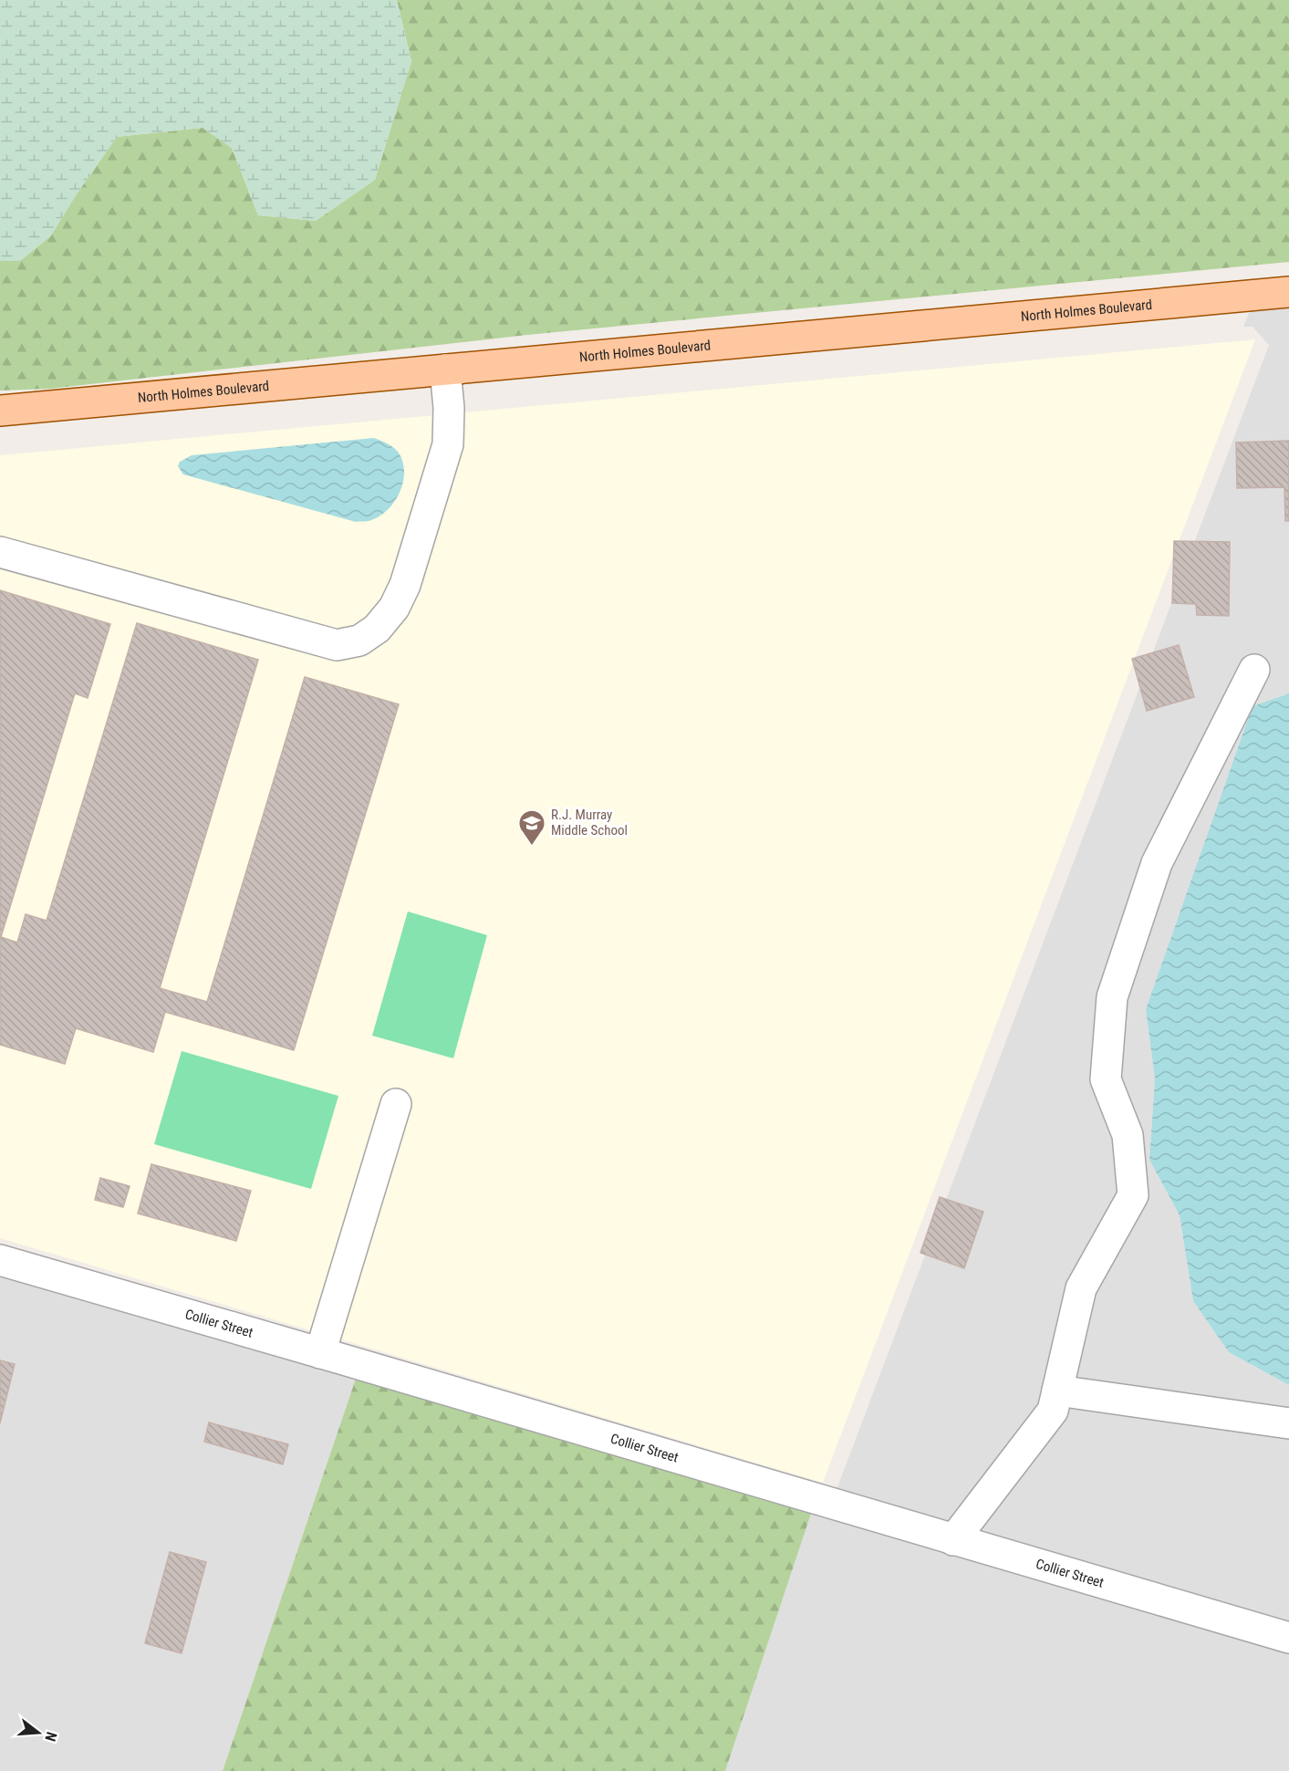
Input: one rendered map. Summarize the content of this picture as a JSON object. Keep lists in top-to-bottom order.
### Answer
{
  "streets": {
    "main road": ["North Holmes Boulevard"],
    "street": ["Collier Street"]
  },
  "places": {
    "school or university": ["R.J. Murray Middle School"]
  },
  "north": "right"
}
